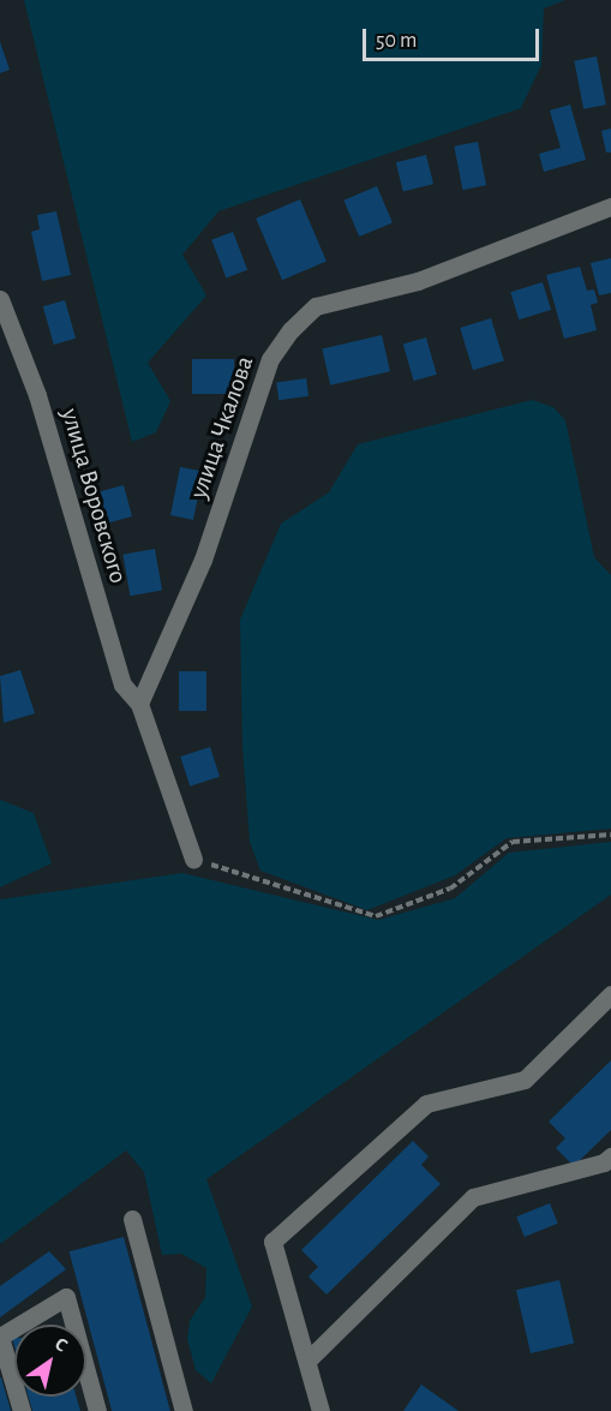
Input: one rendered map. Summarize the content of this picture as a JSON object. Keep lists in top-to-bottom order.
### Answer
{
  "streets": {
    "street": ["улица Чкалова", "улица Воровского"]
  },
  "crossings": [
    ["улица Чкалова", "улица Воровского"]
  ],
  "scale_bar": "50 m",
  "north": "top right"
}
